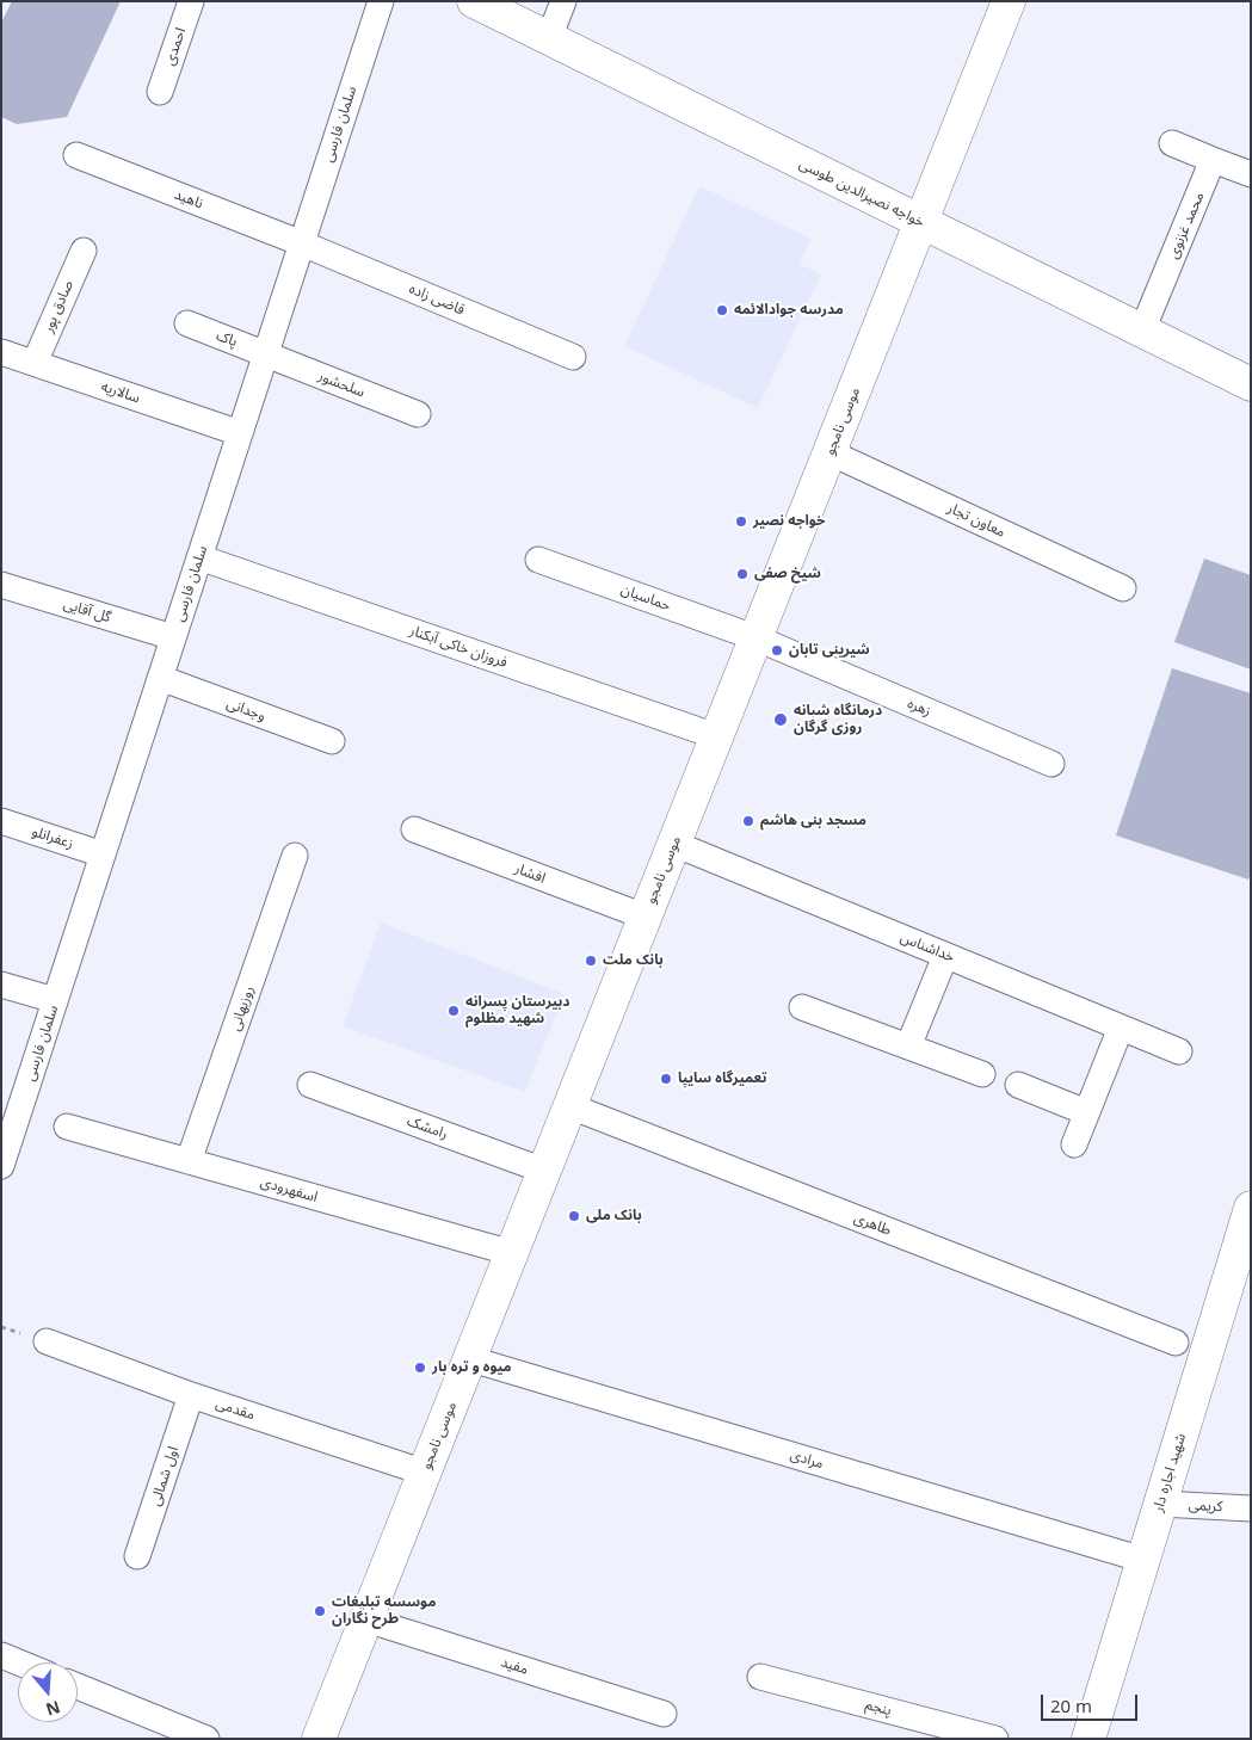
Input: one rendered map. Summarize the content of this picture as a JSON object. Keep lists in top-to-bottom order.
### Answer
{
  "streets": {
    "main road": ["خواجه نصیرالدین طوسی", "موسی نامجو", "شهید اجاره دار"],
    "street": [
      "احمدی",
      "سلمان فارسی",
      "ناهید",
      "محمد غزنوی",
      "قاضی زاده",
      "صادق پور",
      "پاک",
      "سلحشور",
      "سالاریه",
      "معاون تجار",
      "حماسیان",
      "گل آقایی",
      "فروزان خاکی آبکنار",
      "زهره",
      "وجدانی",
      "زعفرانلو",
      "افشار",
      "خداشناس",
      "روزبهانی",
      "رامشک",
      "اسفهرودی",
      "طاهری",
      "مقدمی",
      "مرادی",
      "اول شمالی",
      "کریمی",
      "مفید",
      "پنجم"
    ]
  },
  "crossings": [
    ["سلمان فارسی", "ناهید"],
    ["سلمان فارسی", "قاضی زاده"],
    ["سلمان فارسی", "پاک"],
    ["سلمان فارسی", "سلحشور"],
    ["سلمان فارسی", "سالاریه"],
    ["سلمان فارسی", "گل آقایی"],
    ["سلمان فارسی", "فروزان خاکی آبکنار"],
    ["سلمان فارسی", "وجدانی"],
    ["سلمان فارسی", "زعفرانلو"],
    ["خواجه نصیرالدین طوسی", "محمد غزنوی"],
    ["خواجه نصیرالدین طوسی", "موسی نامجو"],
    ["ناهید", "قاضی زاده"],
    ["صادق پور", "سالاریه"],
    ["پاک", "سلحشور"],
    ["موسی نامجو", "معاون تجار"],
    ["موسی نامجو", "حماسیان"],
    ["موسی نامجو", "فروزان خاکی آبکنار"],
    ["موسی نامجو", "زهره"],
    ["موسی نامجو", "افشار"],
    ["موسی نامجو", "خداشناس"],
    ["موسی نامجو", "رامشک"],
    ["موسی نامجو", "اسفهرودی"],
    ["موسی نامجو", "طاهری"],
    ["موسی نامجو", "مقدمی"],
    ["موسی نامجو", "مرادی"],
    ["موسی نامجو", "مفید"],
    ["حماسیان", "زهره"],
    ["روزبهانی", "اسفهرودی"],
    ["مقدمی", "اول شمالی"],
    ["مرادی", "شهید اجاره دار"],
    ["شهید اجاره دار", "کریمی"]
  ],
  "places": [
    "مدرسه جوادالائمه",
    "خواجه نصیر",
    "شیخ صفی",
    "شیرینی تابان",
    "درمانگاه شبانه روزی گرگان",
    "مسجد بنی هاشم",
    "بانک ملت",
    "دبیرستان پسرانه شهید مظلوم",
    "تعمیرگاه سایپا",
    "بانک ملی",
    "میوه و تره بار",
    "موسسه تبلیغات طرح نگاران"
  ],
  "scale_bar": "20 m",
  "north": "bottom"
}
